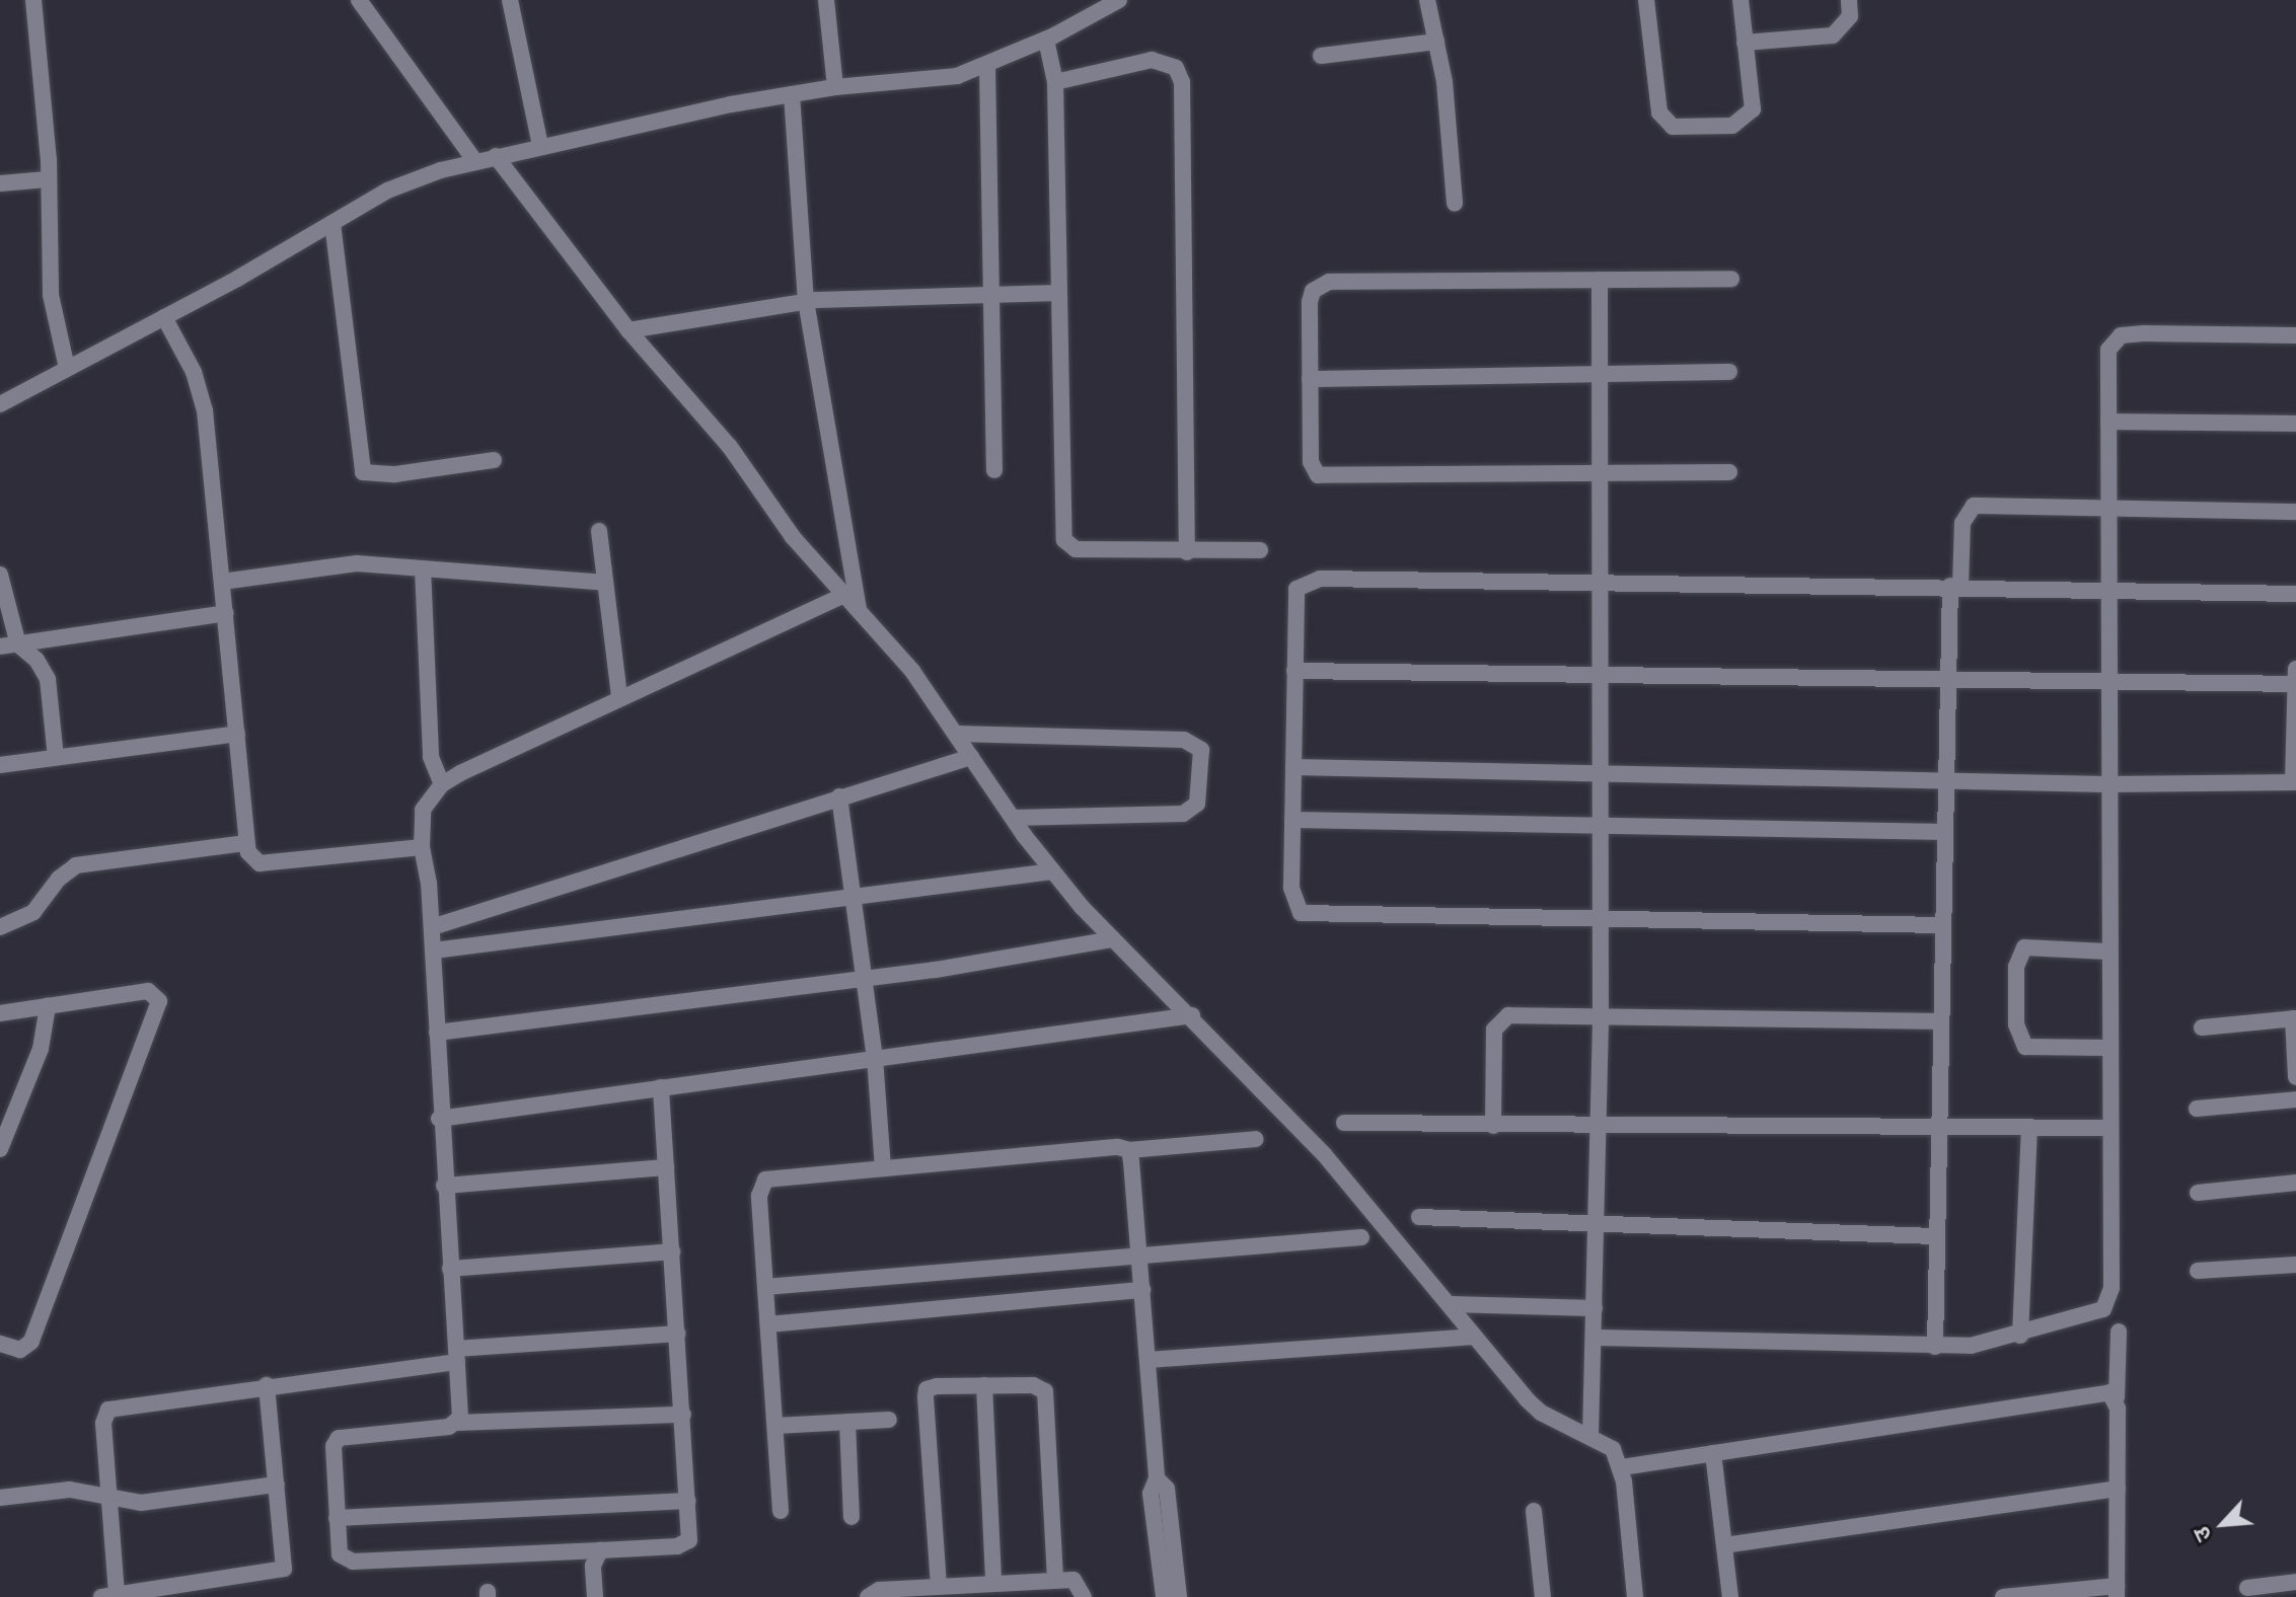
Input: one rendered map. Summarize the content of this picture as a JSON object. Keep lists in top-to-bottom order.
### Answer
{
  "north": "bottom left"
}
